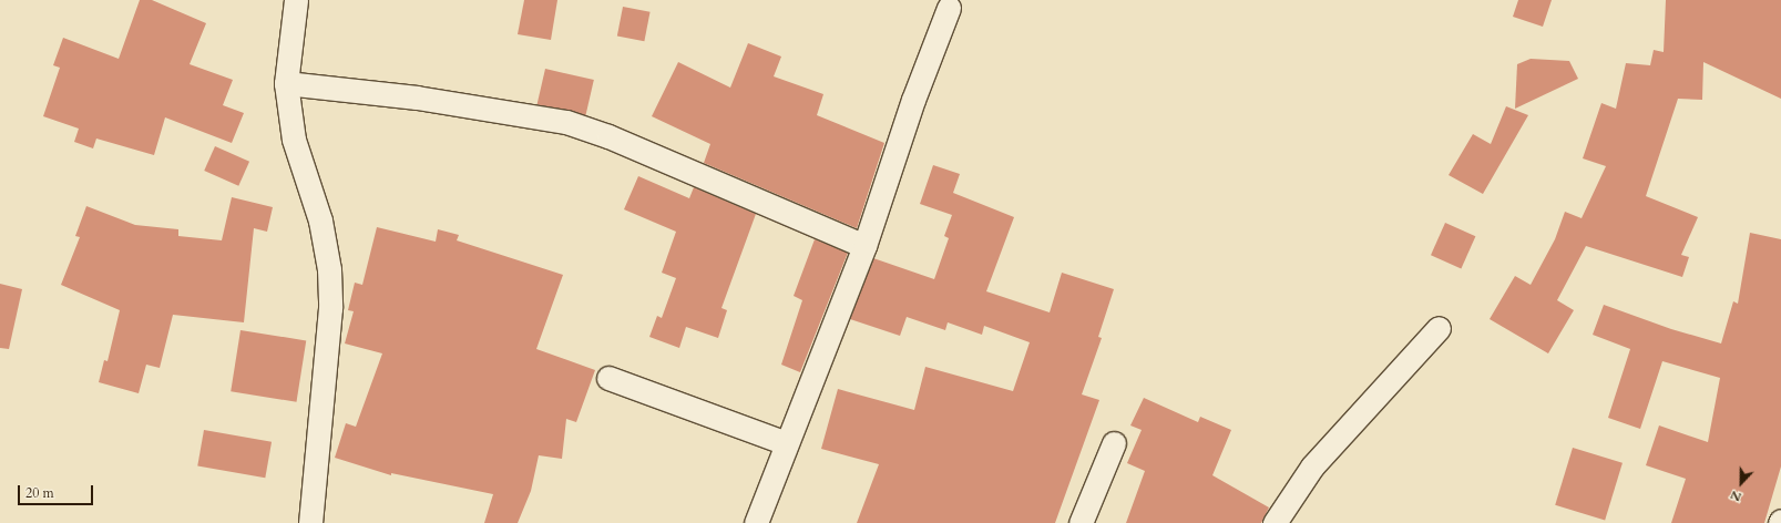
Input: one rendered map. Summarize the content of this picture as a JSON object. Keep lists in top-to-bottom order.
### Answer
{
  "scale_bar": "20 m",
  "north": "bottom"
}
